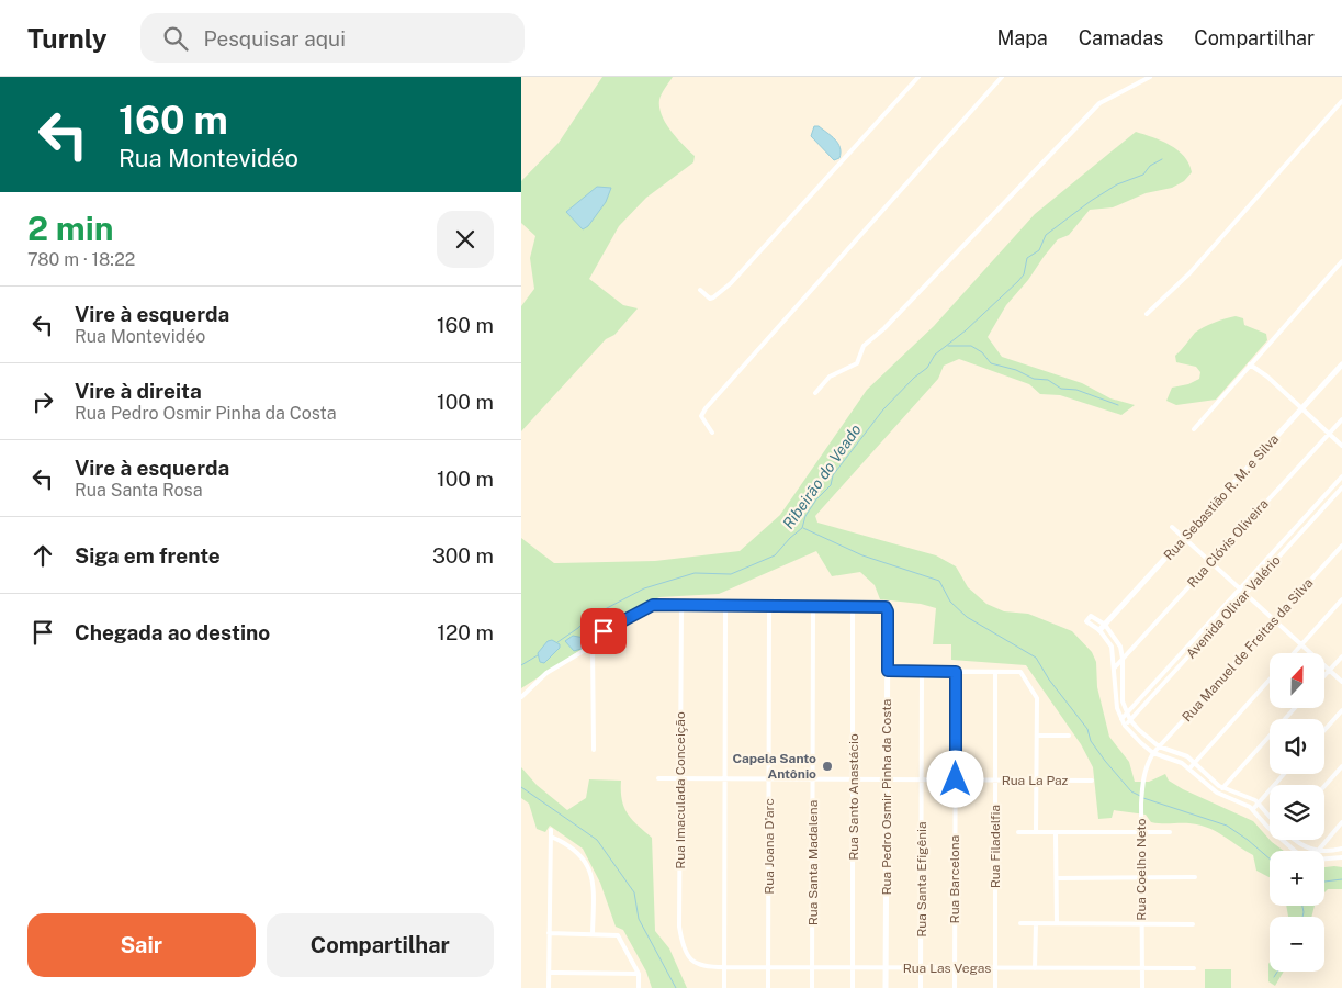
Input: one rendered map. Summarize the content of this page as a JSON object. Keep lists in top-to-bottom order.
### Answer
{
  "streets": {
    "street": [
      "Rua Sebastião R. M. e Silva",
      "Rua Clóvis Oliveira",
      "Avenida Olivar Valério",
      "Rua Manuel de Freitas da Silva",
      "Rua La Paz",
      "Rua Imaculada Conceição",
      "Rua Santo Anastácio",
      "Rua Pedro Osmir Pinha da Costa",
      "Rua Joana D'arc",
      "Rua Filadelfia",
      "Rua Santa Madalena",
      "Rua Coelho Neto",
      "Rua Santa Efigênia",
      "Rua Barcelona",
      "Rua Las Vegas"
    ]
  },
  "crossings": [
    ["Rua Manuel de Freitas da Silva", "Rua Coelho Neto"],
    ["Rua La Paz", "Rua Imaculada Conceição"],
    ["Rua La Paz", "Rua Santo Anastácio"],
    ["Rua La Paz", "Rua Pedro Osmir Pinha da Costa"],
    ["Rua La Paz", "Rua Joana D'arc"],
    ["Rua La Paz", "Rua Filadelfia"],
    ["Rua La Paz", "Rua Santa Madalena"],
    ["Rua La Paz", "Rua Santa Efigênia"],
    ["Rua La Paz", "Rua Barcelona"],
    ["Rua Imaculada Conceição", "Rua Las Vegas"],
    ["Rua Santo Anastácio", "Rua Las Vegas"],
    ["Rua Pedro Osmir Pinha da Costa", "Rua Las Vegas"],
    ["Rua Joana D'arc", "Rua Las Vegas"],
    ["Rua Filadelfia", "Rua Las Vegas"],
    ["Rua Santa Madalena", "Rua Las Vegas"],
    ["Rua Coelho Neto", "Rua Las Vegas"],
    ["Rua Santa Efigênia", "Rua Las Vegas"],
    ["Rua Barcelona", "Rua Las Vegas"]
  ],
  "water": ["Ribeirão do Veado"],
  "places": ["Capela Santo Antônio"],
  "north": "top",
  "page": {
    "header": "Turnly",
    "search": "Pesquisar aqui",
    "nav": ["Mapa", "Camadas", "Compartilhar"],
    "turn": ["160 m", "Rua Montevidéo"],
    "heading": ["2 min", "780 m · 18:22"],
    "list": [
      {
        "name": "Vire à esquerda",
        "note": "Rua Montevidéo",
        "value": "160 m"
      },
      {
        "name": "Vire à direita",
        "note": "Rua Pedro Osmir Pinha da Costa",
        "value": "100 m"
      },
      {
        "name": "Vire à esquerda",
        "note": "Rua Santa Rosa",
        "value": "100 m"
      },
      {
        "name": "Siga em frente",
        "value": "300 m"
      },
      {
        "name": "Chegada ao destino",
        "value": "120 m"
      }
    ],
    "map_buttons": ["+", "−"],
    "buttons": ["Sair", "Compartilhar"]
  }
}
